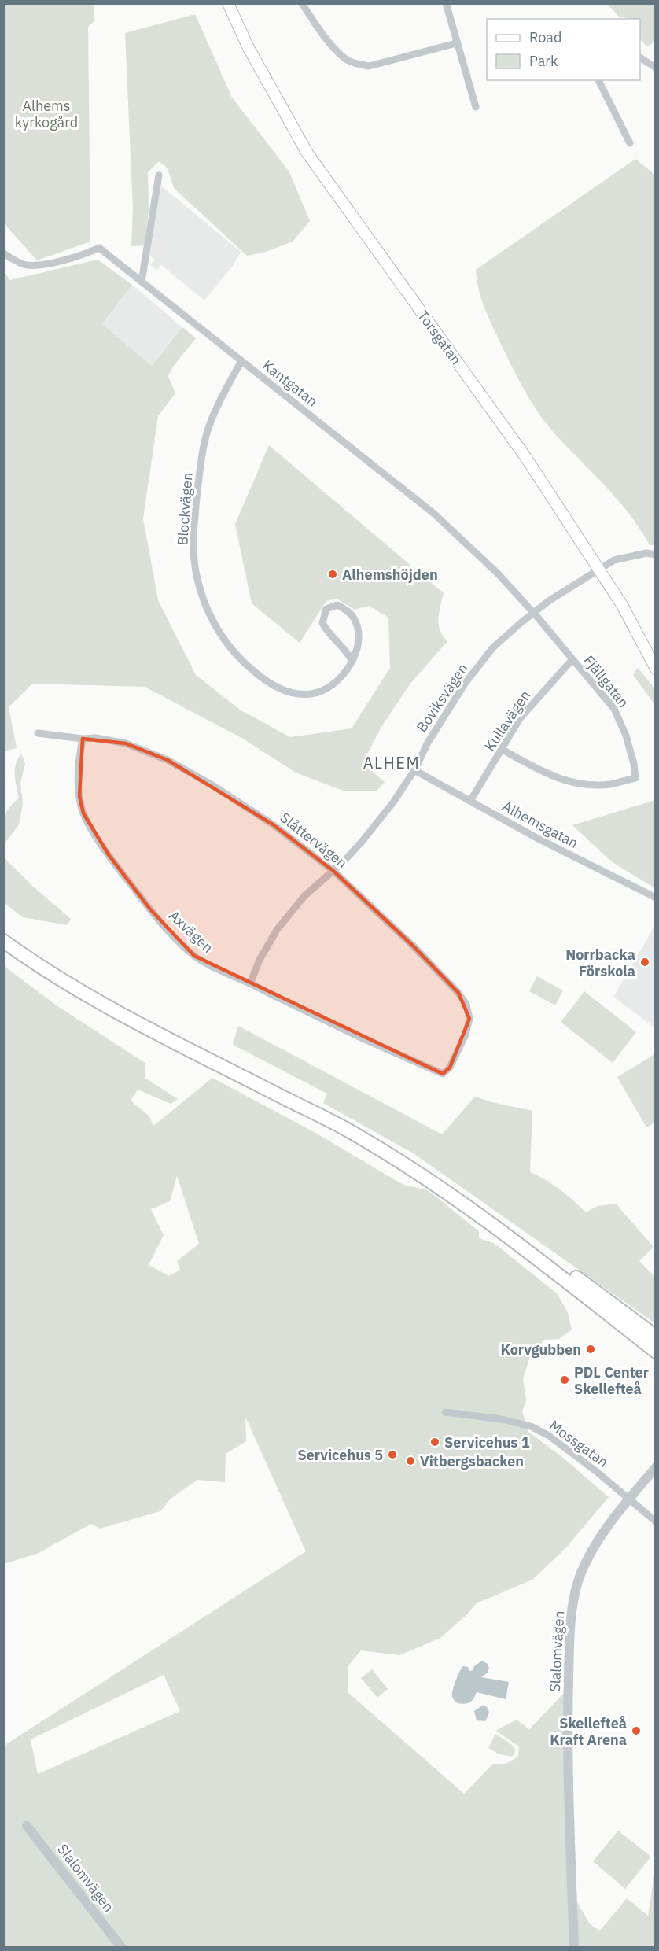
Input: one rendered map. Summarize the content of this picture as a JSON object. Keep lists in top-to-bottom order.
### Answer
{
  "streets": {
    "main road": ["Torsgatan"],
    "street": [
      "Kantgatan",
      "Blockvägen",
      "Fjällgatan",
      "Boviksvägen",
      "Kullavägen",
      "Alhemsgatan",
      "Slåttervägen",
      "Axvägen",
      "Mossgatan",
      "Slalomvägen"
    ]
  },
  "crossings": [
    ["Torsgatan", "Boviksvägen"],
    ["Kantgatan", "Blockvägen"],
    ["Kantgatan", "Fjällgatan"],
    ["Kantgatan", "Boviksvägen"],
    ["Fjällgatan", "Boviksvägen"],
    ["Fjällgatan", "Kullavägen"],
    ["Boviksvägen", "Alhemsgatan"],
    ["Boviksvägen", "Slåttervägen"],
    ["Boviksvägen", "Axvägen"],
    ["Kullavägen", "Alhemsgatan"],
    ["Slåttervägen", "Axvägen"],
    ["Mossgatan", "Slalomvägen"]
  ],
  "districts": ["ALHEM"],
  "parks": ["Alhems kyrkogård"],
  "places": [
    "Alhemshöjden",
    "Norrbacka Förskola",
    "Korvgubben",
    "PDL Center Skellefteå",
    "Servicehus 1",
    "Servicehus 5",
    "Vitbergsbacken",
    "Skellefteå Kraft Arena"
  ],
  "legend": ["Road", "Park"]
}
